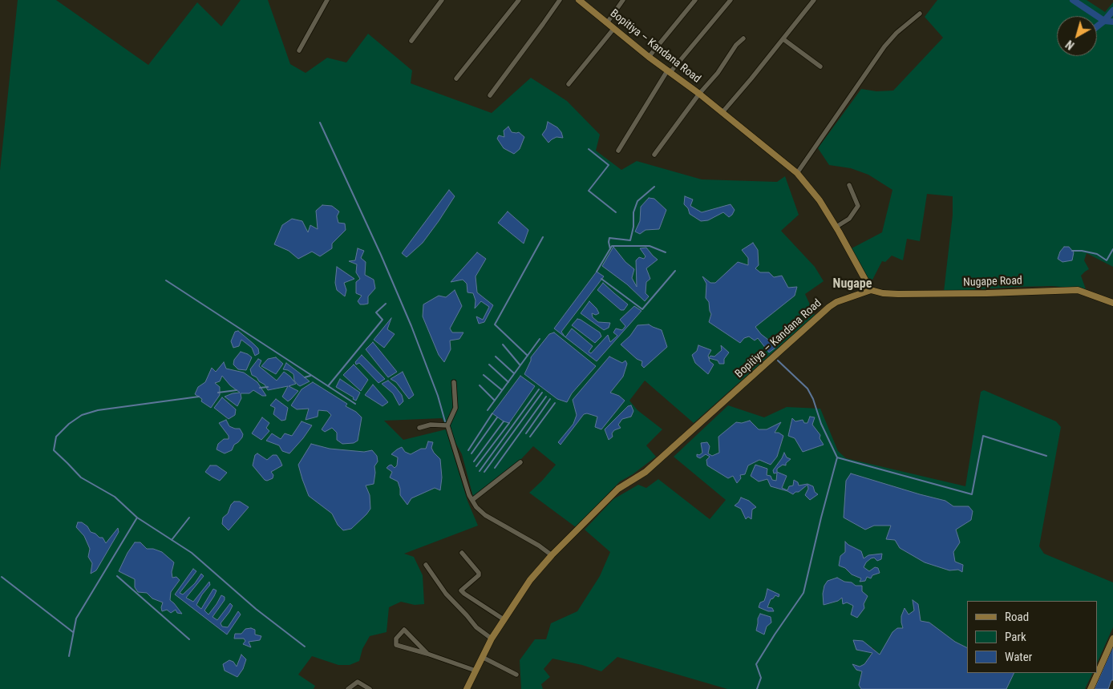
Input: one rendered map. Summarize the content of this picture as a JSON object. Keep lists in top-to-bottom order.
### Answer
{
  "streets": {
    "main road": ["Bopitiya – Kandana Road", "Nugape Road"]
  },
  "crossings": [
    ["Bopitiya – Kandana Road", "Nugape Road"]
  ],
  "districts": ["Nugape"],
  "legend": ["Road", "Park", "Water"],
  "north": "bottom left"
}
